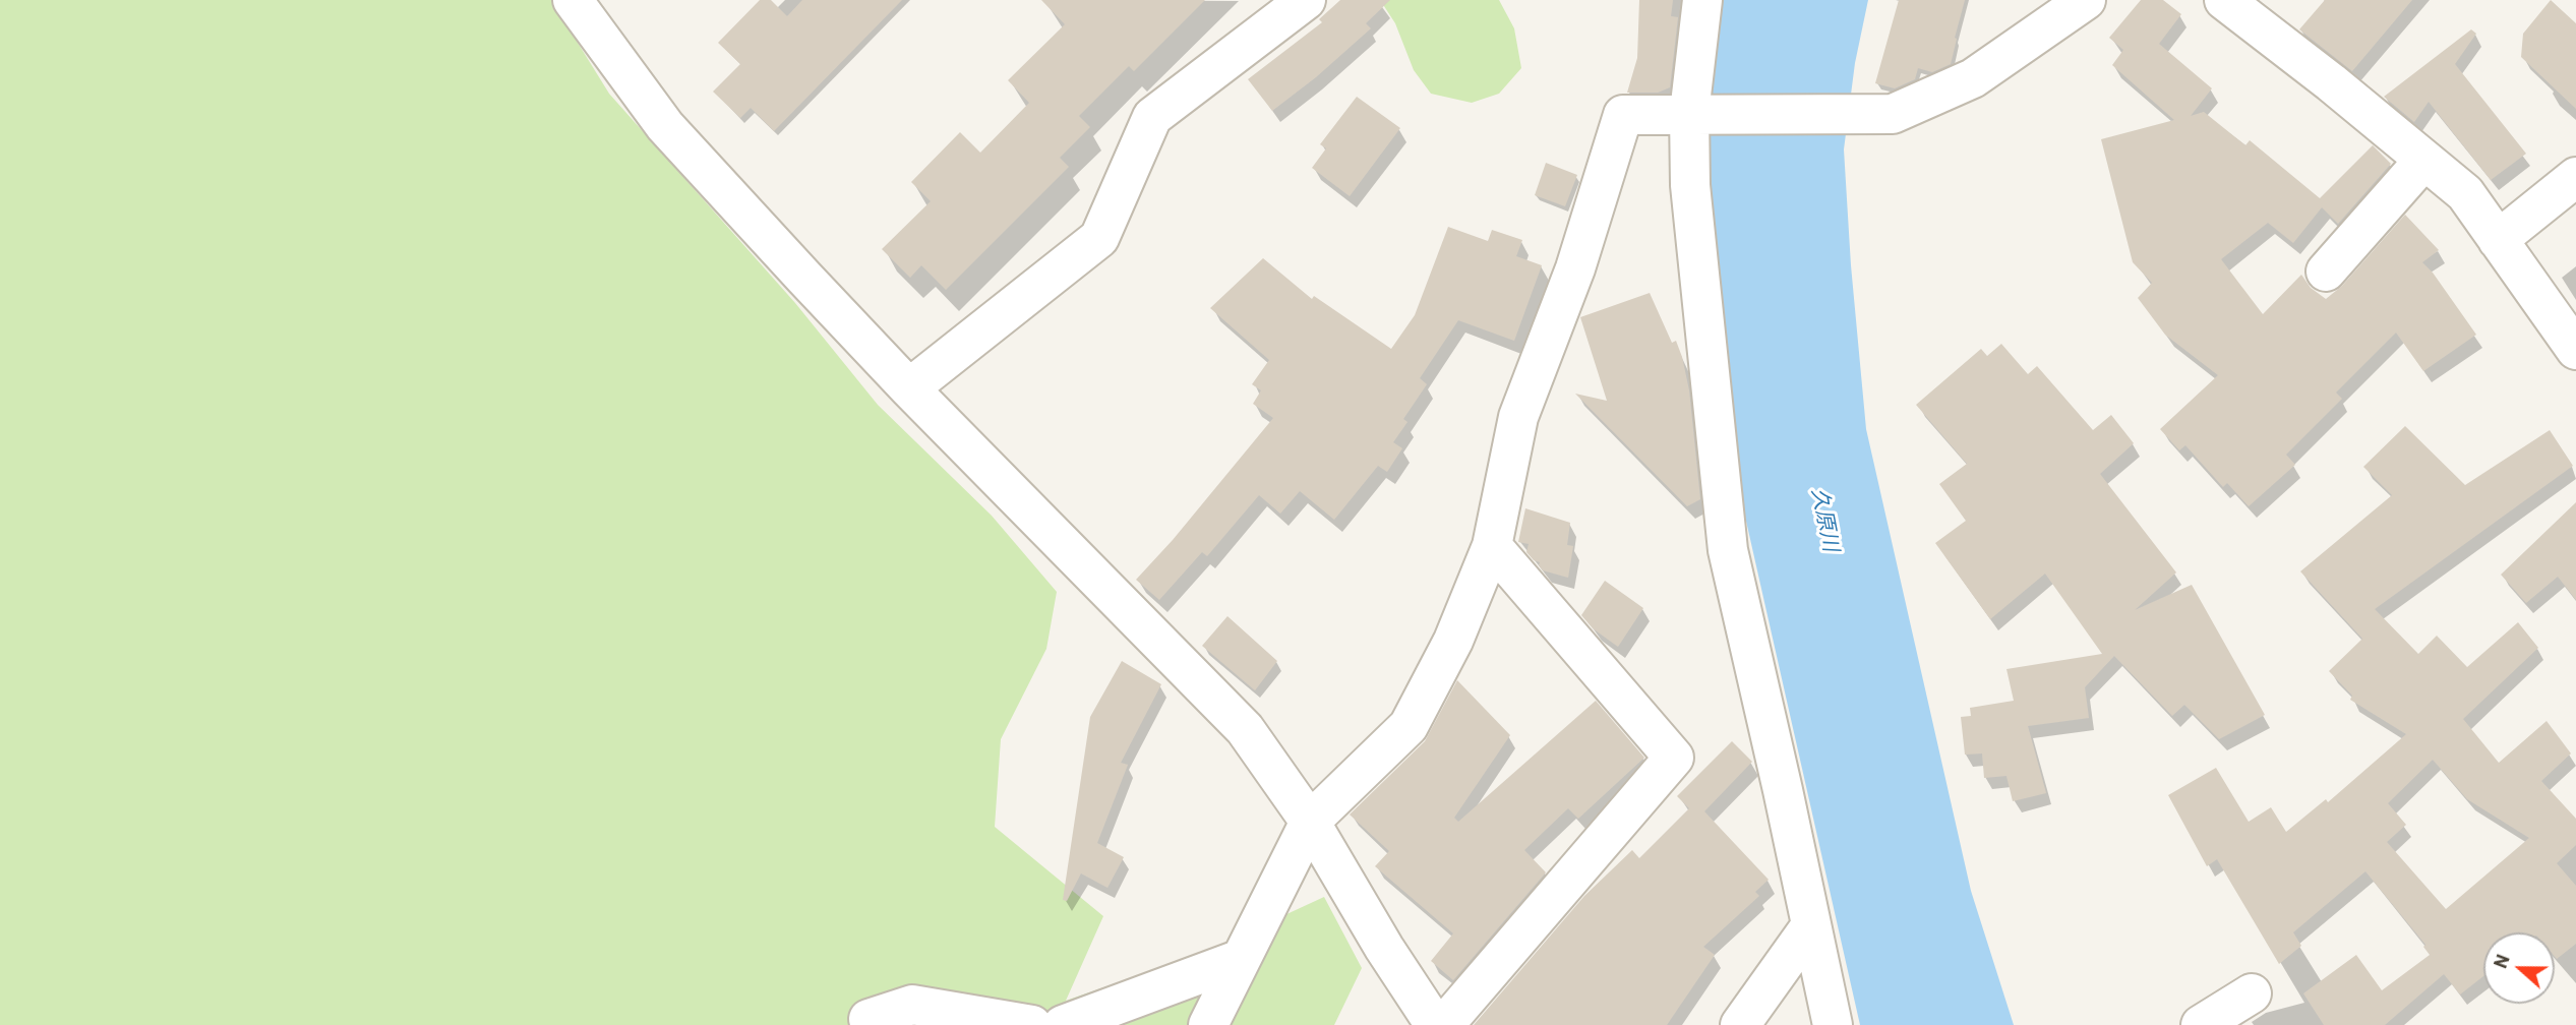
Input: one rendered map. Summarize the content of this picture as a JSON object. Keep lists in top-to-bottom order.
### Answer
{
  "water": ["久原川"],
  "north": "left"
}
